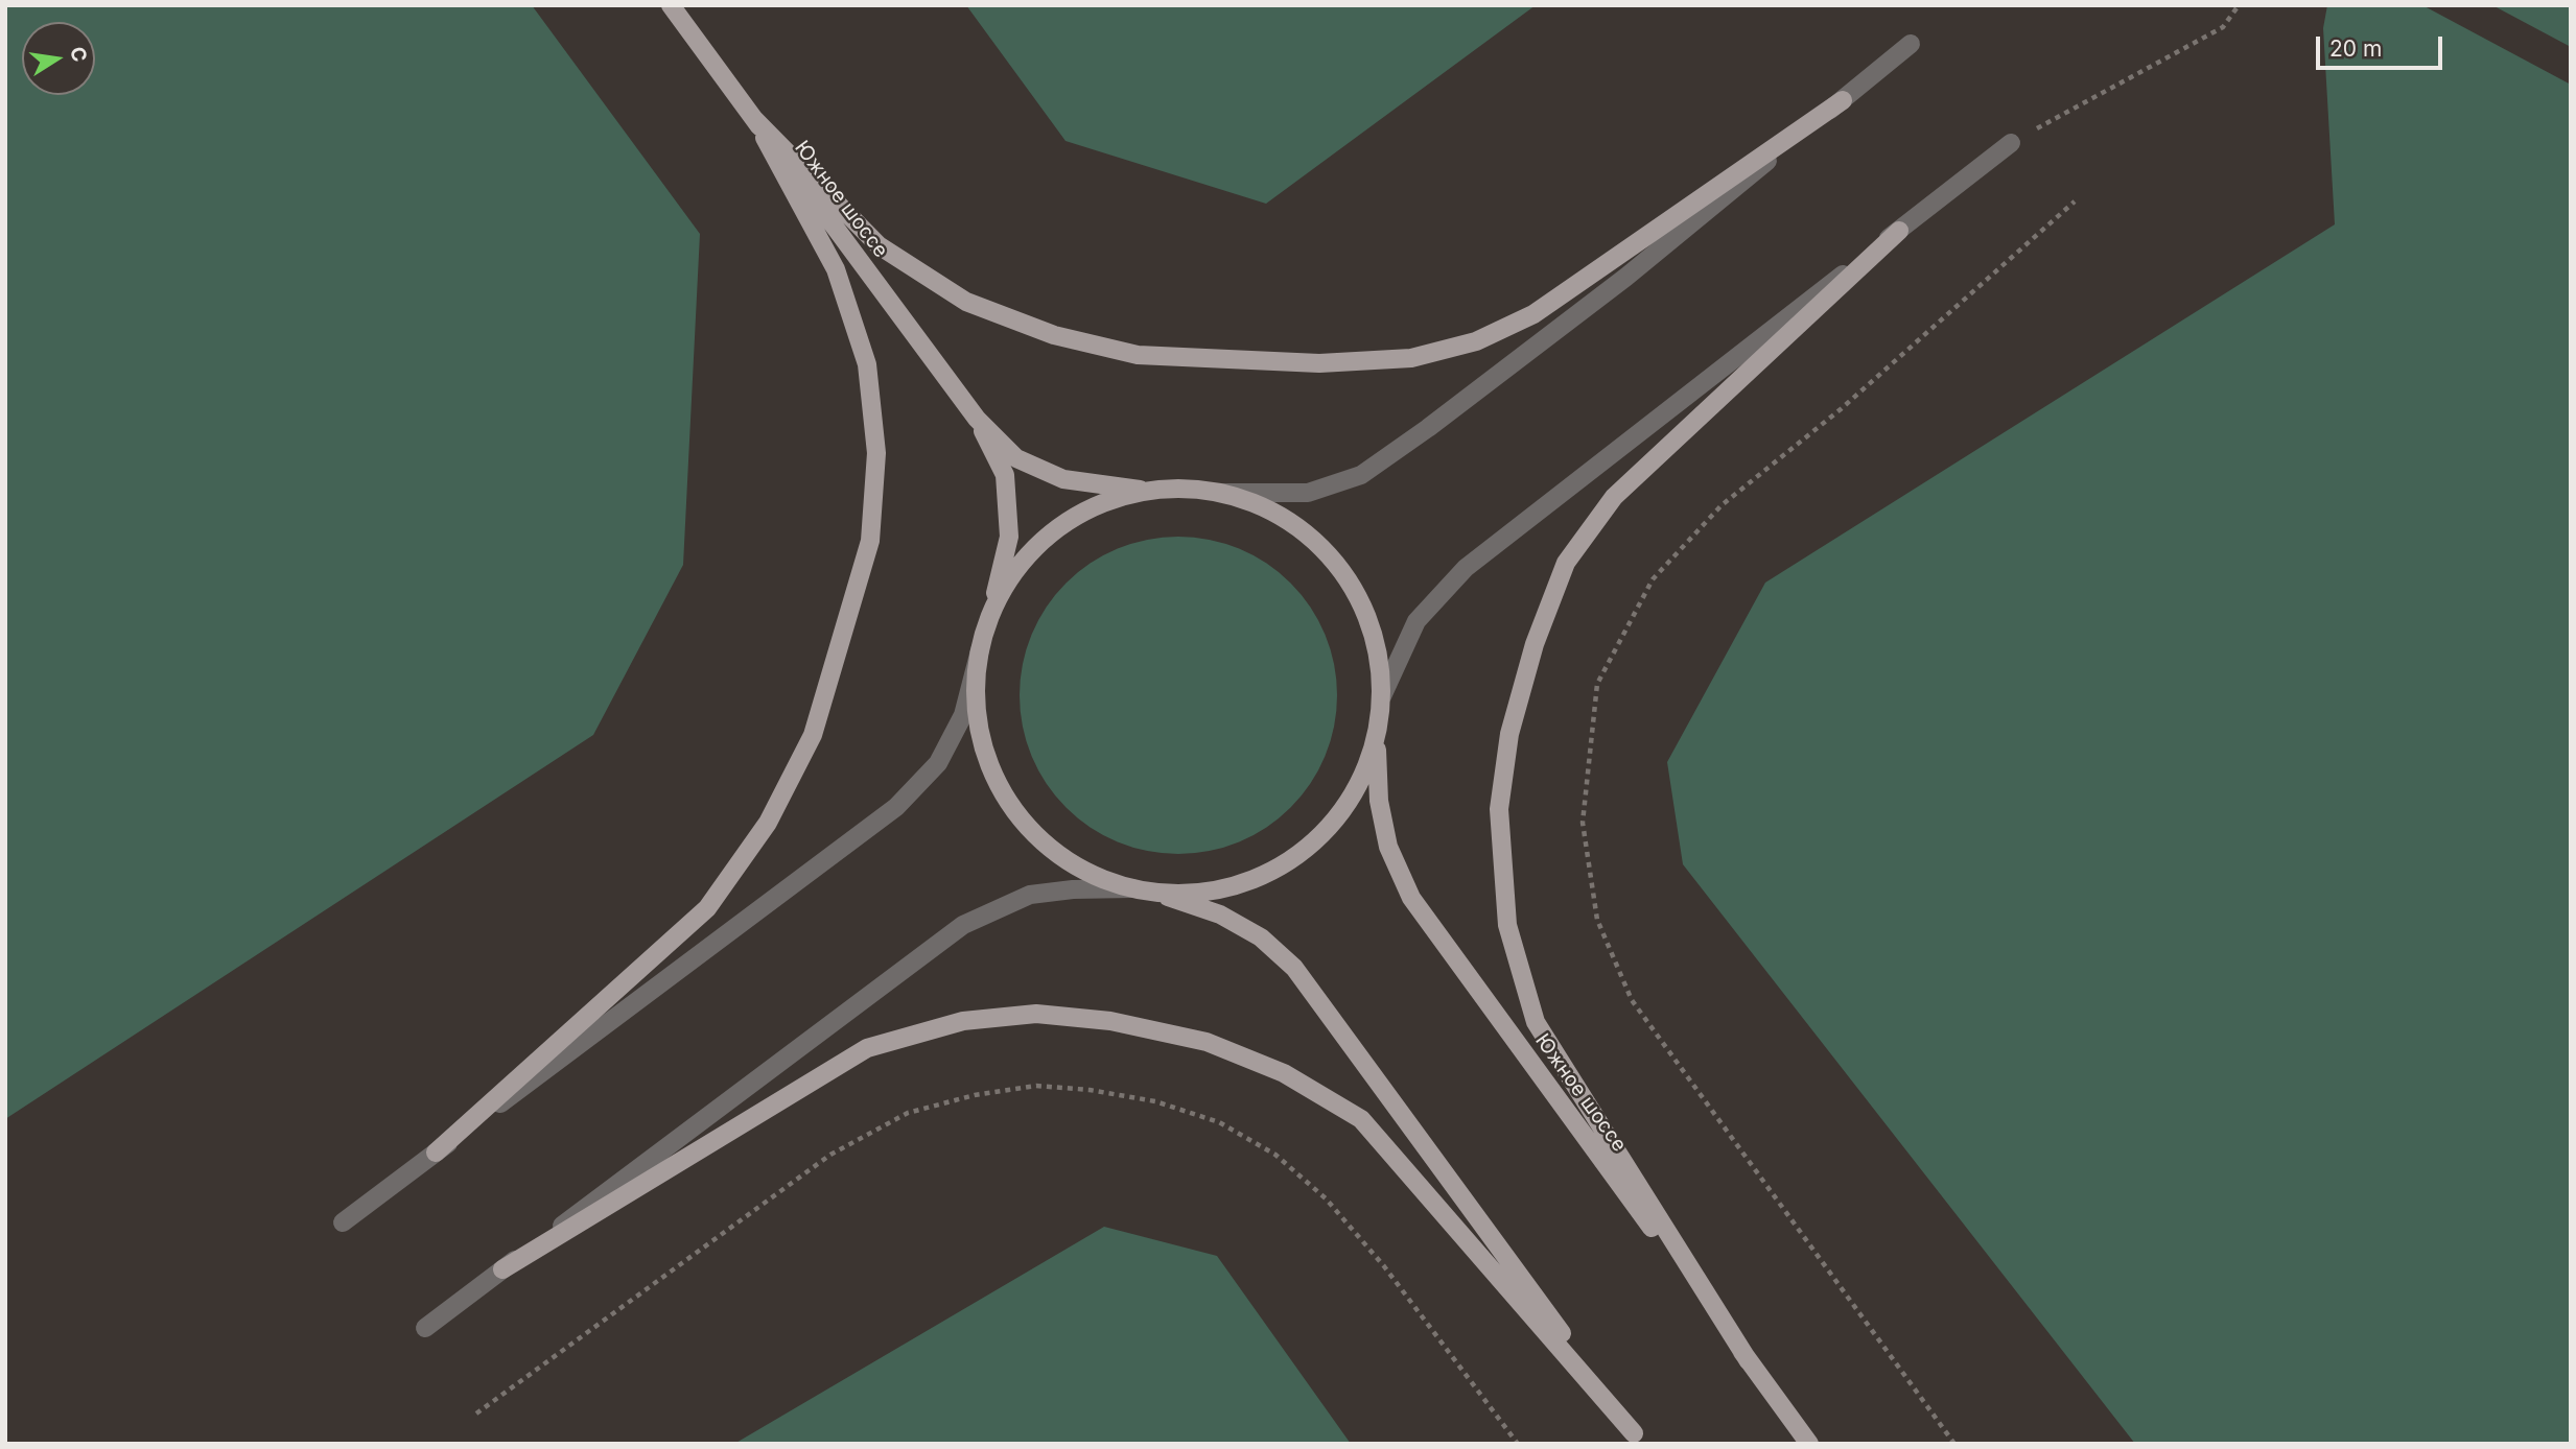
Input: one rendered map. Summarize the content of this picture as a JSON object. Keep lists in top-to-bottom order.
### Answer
{
  "streets": {
    "main road": ["Южное шоссе"]
  },
  "scale_bar": "20 m",
  "north": "right"
}
